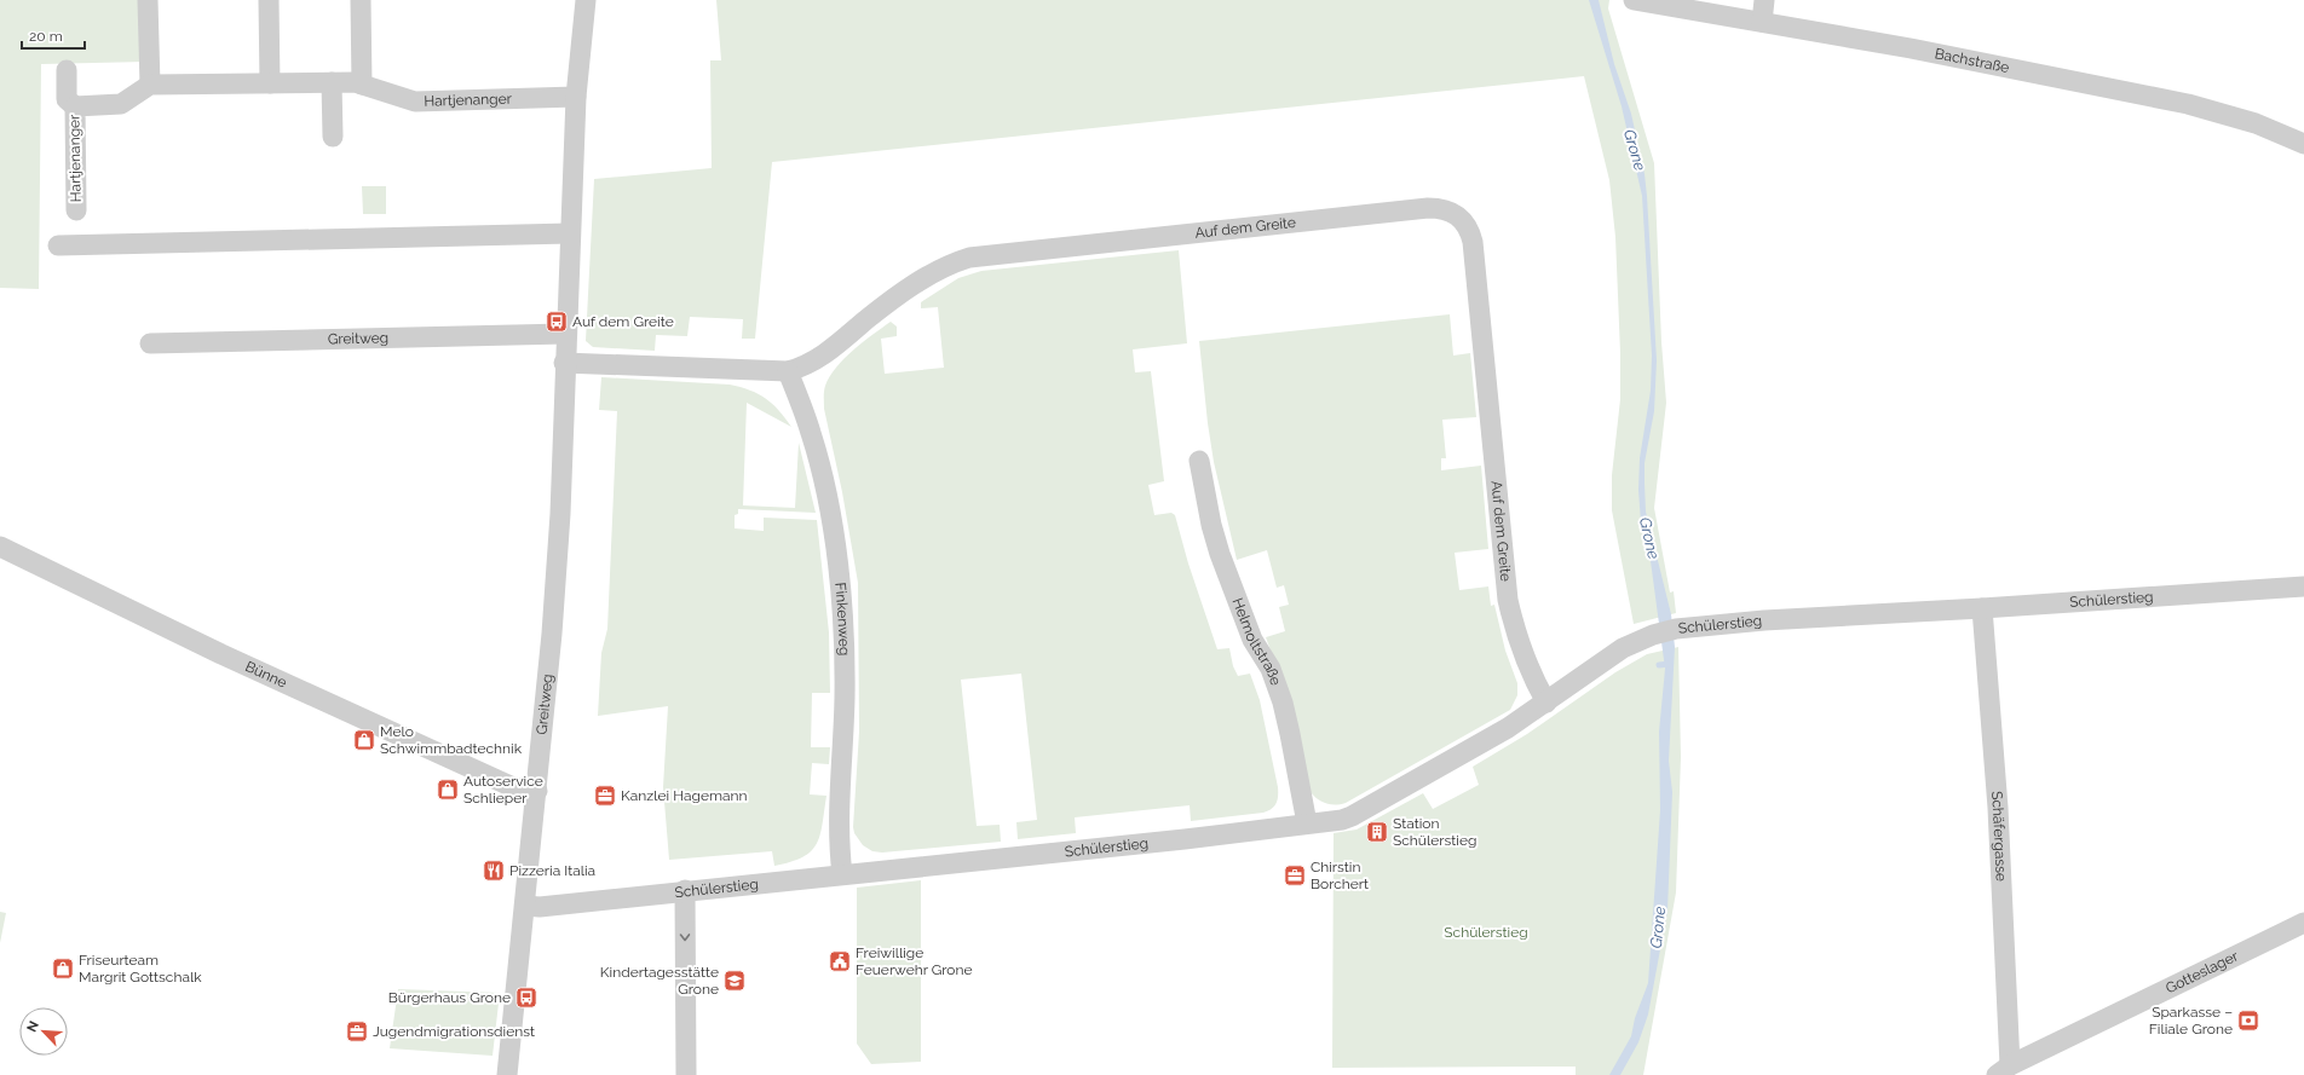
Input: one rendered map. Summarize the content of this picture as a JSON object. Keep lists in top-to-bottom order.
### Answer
{
  "streets": {
    "street": [
      "Bachstraße",
      "Hartjenanger",
      "Auf dem Greite",
      "Greitweg",
      "Schülerstieg",
      "Finkenweg",
      "Helmoltstraße",
      "Bünne",
      "Schäfergasse",
      "Gotteslager"
    ]
  },
  "crossings": [
    ["Hartjenanger", "Greitweg"],
    ["Auf dem Greite", "Greitweg"],
    ["Auf dem Greite", "Schülerstieg"],
    ["Auf dem Greite", "Finkenweg"],
    ["Greitweg", "Schülerstieg"],
    ["Greitweg", "Bünne"],
    ["Schülerstieg", "Finkenweg"],
    ["Schülerstieg", "Helmoltstraße"],
    ["Schülerstieg", "Schäfergasse"],
    ["Schäfergasse", "Gotteslager"]
  ],
  "water": ["Grone"],
  "parks": ["Schülerstieg"],
  "places": {
    "bus stop": ["Auf dem Greite", "Bürgerhaus Grone"],
    "shop": ["Melo Schwimmbadtechnik", "Autoservice Schlieper", "Friseurteam Margrit Gottschalk"],
    "office": ["Kanzlei Hagemann", "Chirstin Borchert", "Jugendmigrationsdienst"],
    "building": ["Station Schülerstieg"],
    "restaurant": ["Pizzeria Italia"],
    "public building": ["Freiwillige Feuerwehr Grone"],
    "school or university": ["Kindertagesstätte Grone"],
    "bank": ["Sparkasse – Filiale Grone"]
  },
  "scale_bar": "20 m",
  "north": "top left"
}
